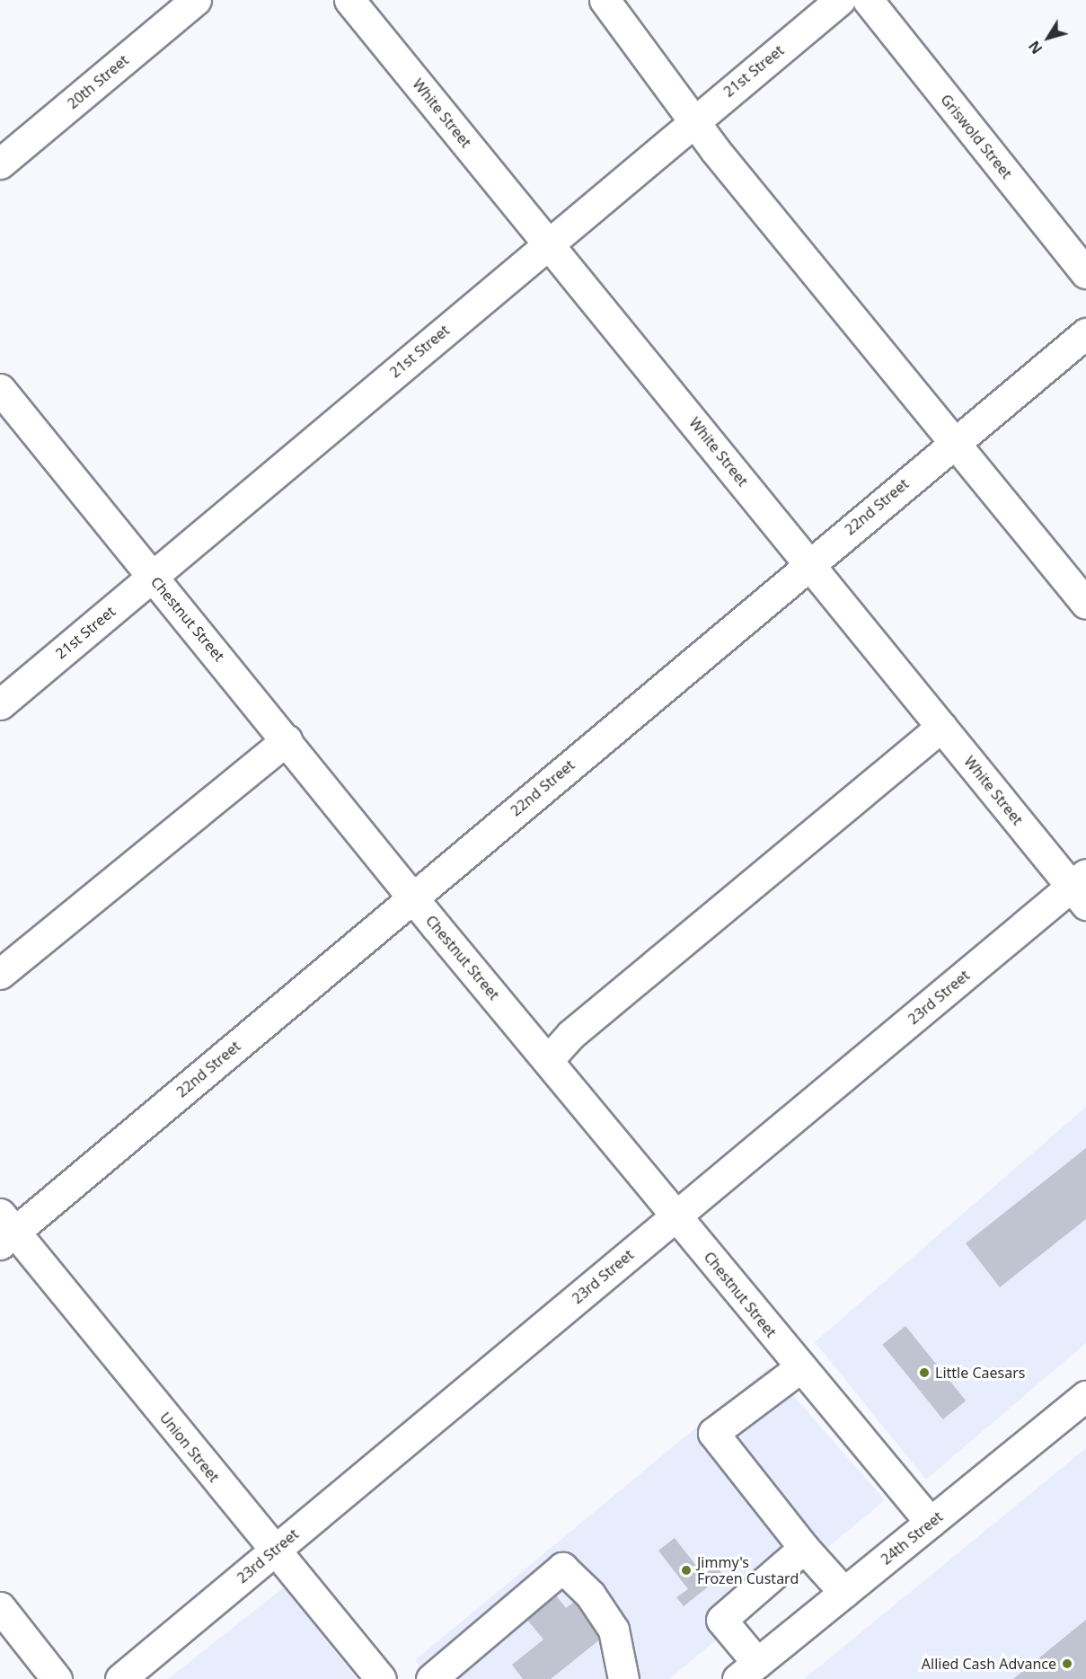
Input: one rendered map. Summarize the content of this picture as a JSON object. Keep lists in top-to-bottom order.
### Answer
{
  "streets": {
    "street": [
      "21st Street",
      "20th Street",
      "White Street",
      "Griswold Street",
      "22nd Street",
      "Chestnut Street",
      "23rd Street",
      "Union Street",
      "24th Street"
    ]
  },
  "crossings": [
    ["21st Street", "White Street"],
    ["21st Street", "Chestnut Street"],
    ["White Street", "22nd Street"],
    ["White Street", "23rd Street"],
    ["22nd Street", "Chestnut Street"],
    ["22nd Street", "Union Street"],
    ["Chestnut Street", "23rd Street"],
    ["Chestnut Street", "24th Street"],
    ["23rd Street", "Union Street"]
  ],
  "places": ["Little Caesars", "Jimmy's Frozen Custard", "Allied Cash Advance"],
  "north": "bottom left"
}
